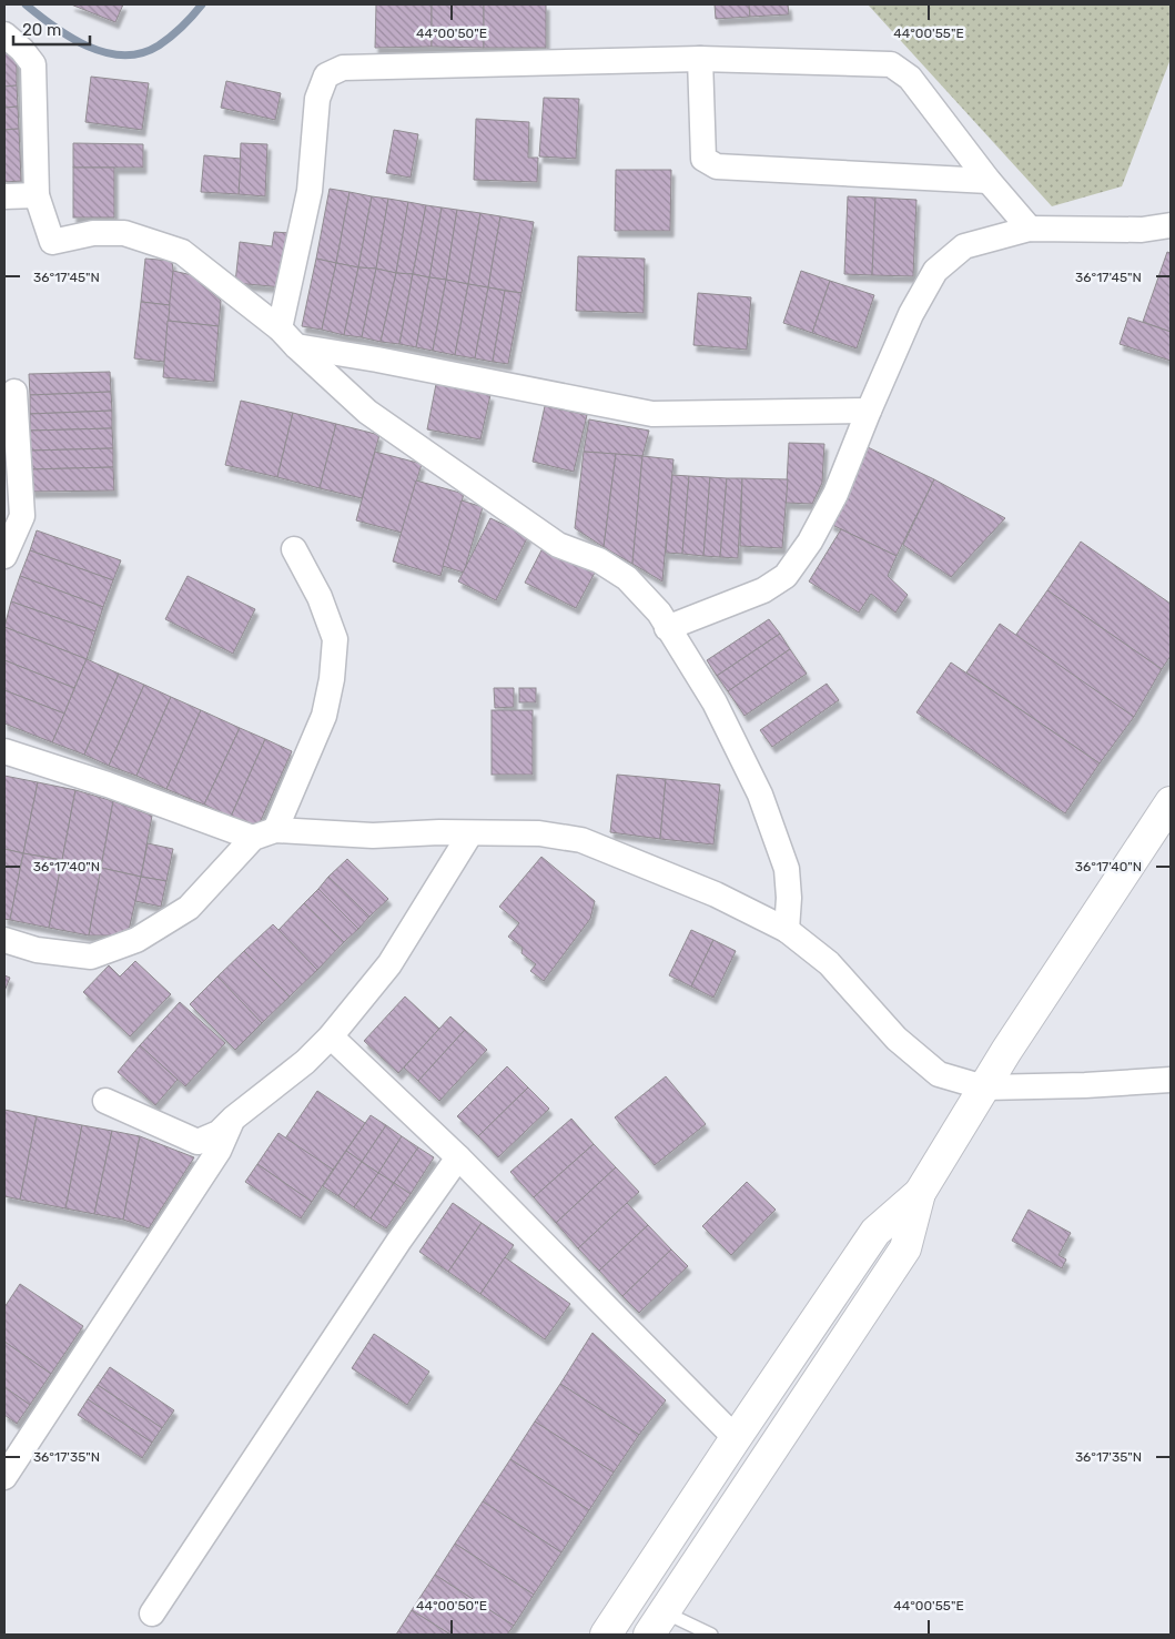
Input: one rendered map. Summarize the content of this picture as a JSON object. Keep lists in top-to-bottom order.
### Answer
{
  "scale_bar": "20 m",
  "coordinates": [
    "44°00'50\"E",
    "44°00'55\"E",
    "36°17'45\"N",
    "36°17'40\"N",
    "36°17'35\"N"
  ]
}
